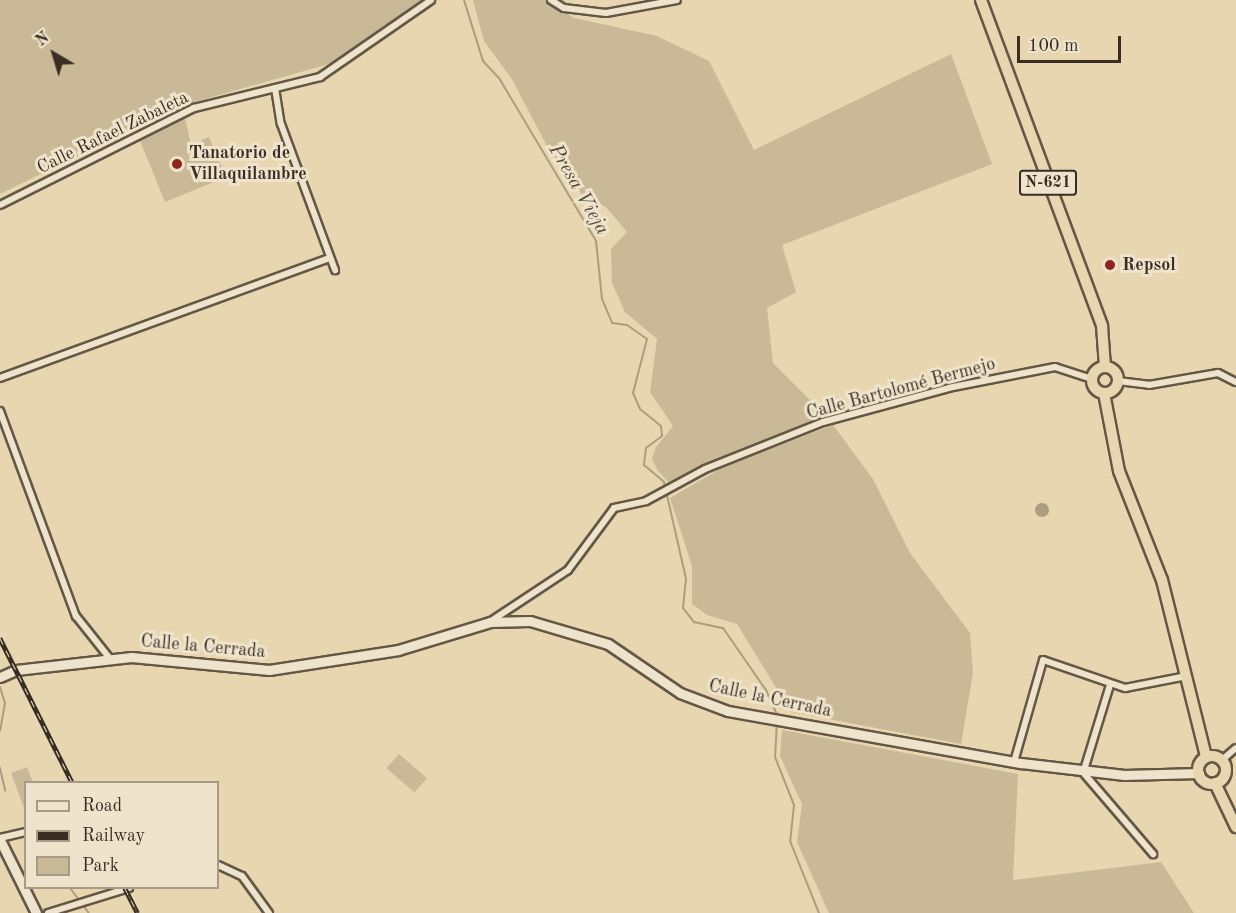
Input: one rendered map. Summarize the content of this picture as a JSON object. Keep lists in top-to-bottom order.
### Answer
{
  "streets": {
    "highway": ["N-621"],
    "street": ["Calle Rafael Zabaleta", "Calle Bartolomé Bermejo", "Calle la Cerrada"]
  },
  "crossings": [
    ["Calle Bartolomé Bermejo", "Calle la Cerrada"]
  ],
  "water": ["Presa Vieja"],
  "places": ["Tanatorio de Villaquilambre", "Repsol"],
  "legend": ["Road", "Railway", "Park"],
  "scale_bar": "100 m",
  "north": "top left"
}
